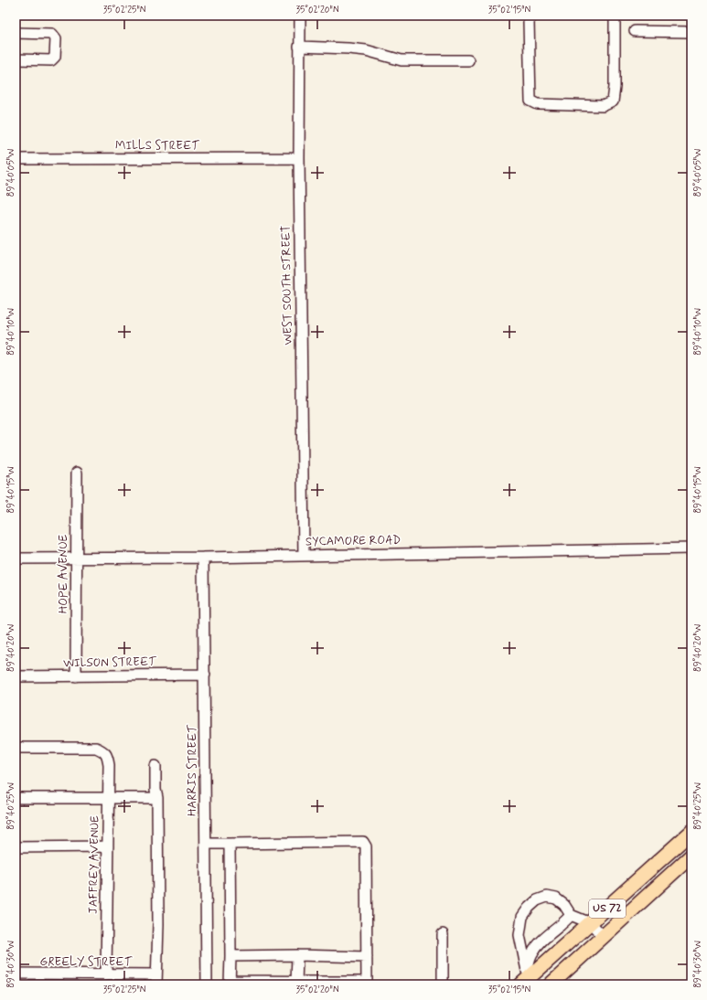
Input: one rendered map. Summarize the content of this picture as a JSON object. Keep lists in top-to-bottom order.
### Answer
{
  "streets": {
    "main road": ["US 72"],
    "street": [
      "MILLS STREET",
      "WEST SOUTH STREET",
      "SYCAMORE ROAD",
      "HOPE AVENUE",
      "WILSON STREET",
      "HARRIS STREET",
      "JAFFREY AVENUE",
      "GREELY STREET"
    ]
  },
  "crossings": [
    ["MILLS STREET", "WEST SOUTH STREET"],
    ["WEST SOUTH STREET", "SYCAMORE ROAD"],
    ["SYCAMORE ROAD", "HOPE AVENUE"],
    ["SYCAMORE ROAD", "HARRIS STREET"],
    ["HOPE AVENUE", "WILSON STREET"],
    ["WILSON STREET", "HARRIS STREET"],
    ["JAFFREY AVENUE", "GREELY STREET"]
  ],
  "coordinates": [
    "35°02'25\"N",
    "35°02'20\"N",
    "35°02'15\"N",
    "89°40'05\"W",
    "89°40'10\"W",
    "89°40'15\"W",
    "89°40'20\"W",
    "89°40'25\"W",
    "89°40'30\"W"
  ]
}
